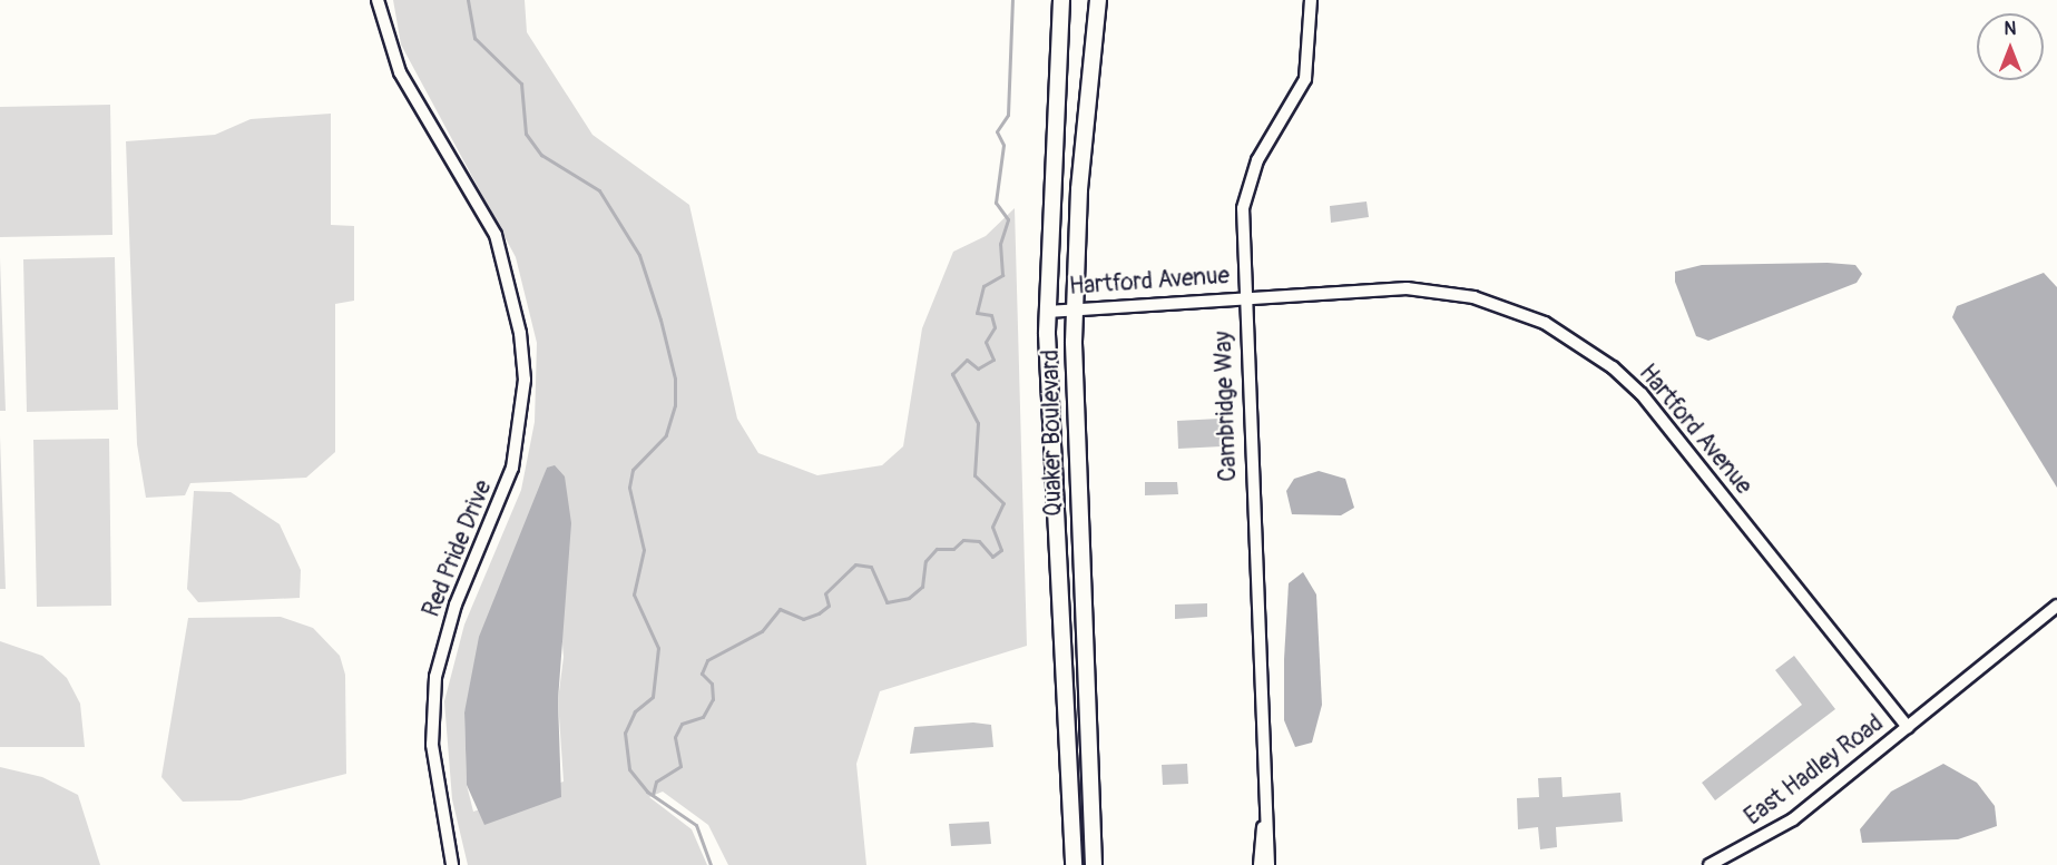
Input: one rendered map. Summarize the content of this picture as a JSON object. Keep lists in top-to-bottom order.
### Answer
{
  "streets": {
    "main road": ["Quaker Boulevard"],
    "street": [
      "Hartford Avenue",
      "Cambridge Way",
      "Red Pride Drive",
      "East Hadley Road"
    ]
  },
  "crossings": [
    ["Hartford Avenue", "Cambridge Way"],
    ["Hartford Avenue", "Quaker Boulevard"],
    ["Hartford Avenue", "East Hadley Road"]
  ],
  "north": "top"
}
